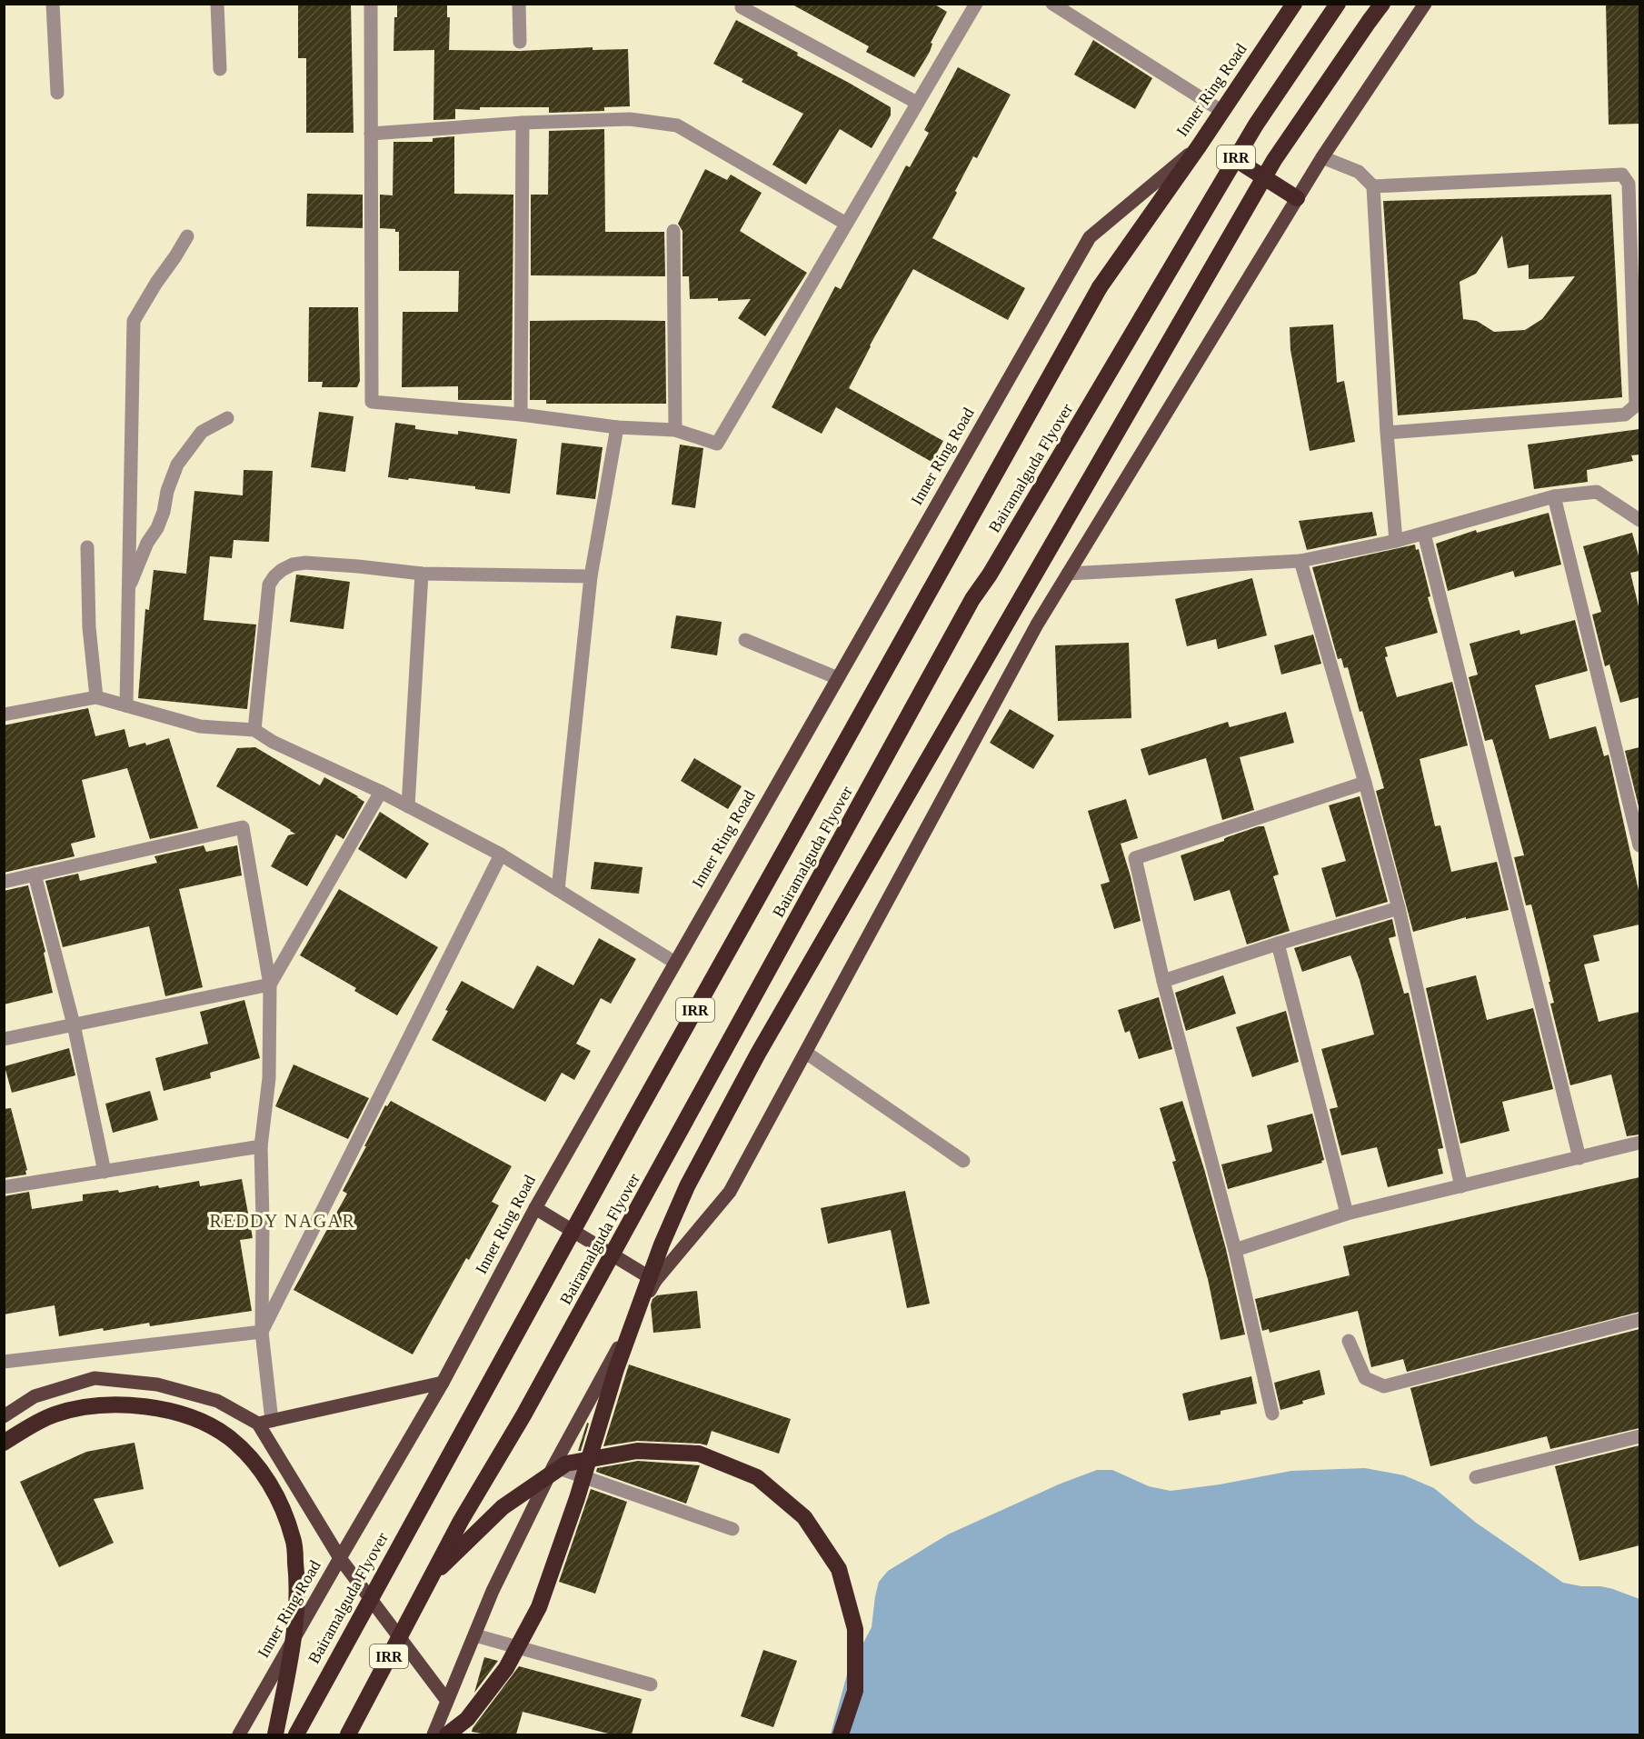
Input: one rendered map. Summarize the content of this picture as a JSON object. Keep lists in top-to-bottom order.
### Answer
{
  "streets": {
    "highway": ["Inner Ring Road", "IRR", "Bairamalguda Flyover"]
  },
  "crossings": [
    ["Inner Ring Road", "Bairamalguda Flyover"]
  ],
  "districts": ["REDDY NAGAR"]
}
